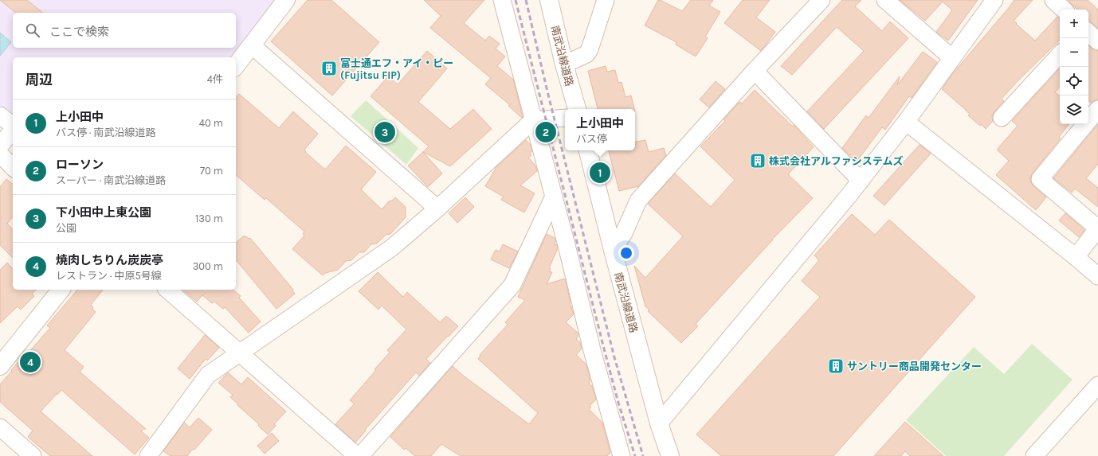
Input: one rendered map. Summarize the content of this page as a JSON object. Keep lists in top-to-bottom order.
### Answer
{
  "streets": {
    "street": ["南武沿線道路"]
  },
  "places": {
    "building": ["富士通エフ・アイ・ピー (Fujitsu FIP)", "株式会社アルファシステムズ", "サントリー商品開発センター"]
  },
  "page": {
    "map_buttons": ["+", "−"],
    "search": "ここで検索",
    "heading": ["周辺", "4件"],
    "list": [
      {
        "mark": "1",
        "name": "上小田中",
        "note": "バス停 · 南武沿線道路",
        "value": "40 m"
      },
      {
        "mark": "2",
        "name": "ローソン",
        "note": "スーパー · 南武沿線道路",
        "value": "70 m"
      },
      {
        "mark": "3",
        "name": "下小田中上東公園",
        "note": "公園",
        "value": "130 m"
      },
      {
        "mark": "4",
        "name": "焼肉しちりん炭炭亭",
        "note": "レストラン · 中原5号線",
        "value": "300 m"
      }
    ],
    "popup": ["上小田中", "バス停"],
    "pins": [
      "2",
      "3",
      "1",
      "4"
    ]
  }
}
